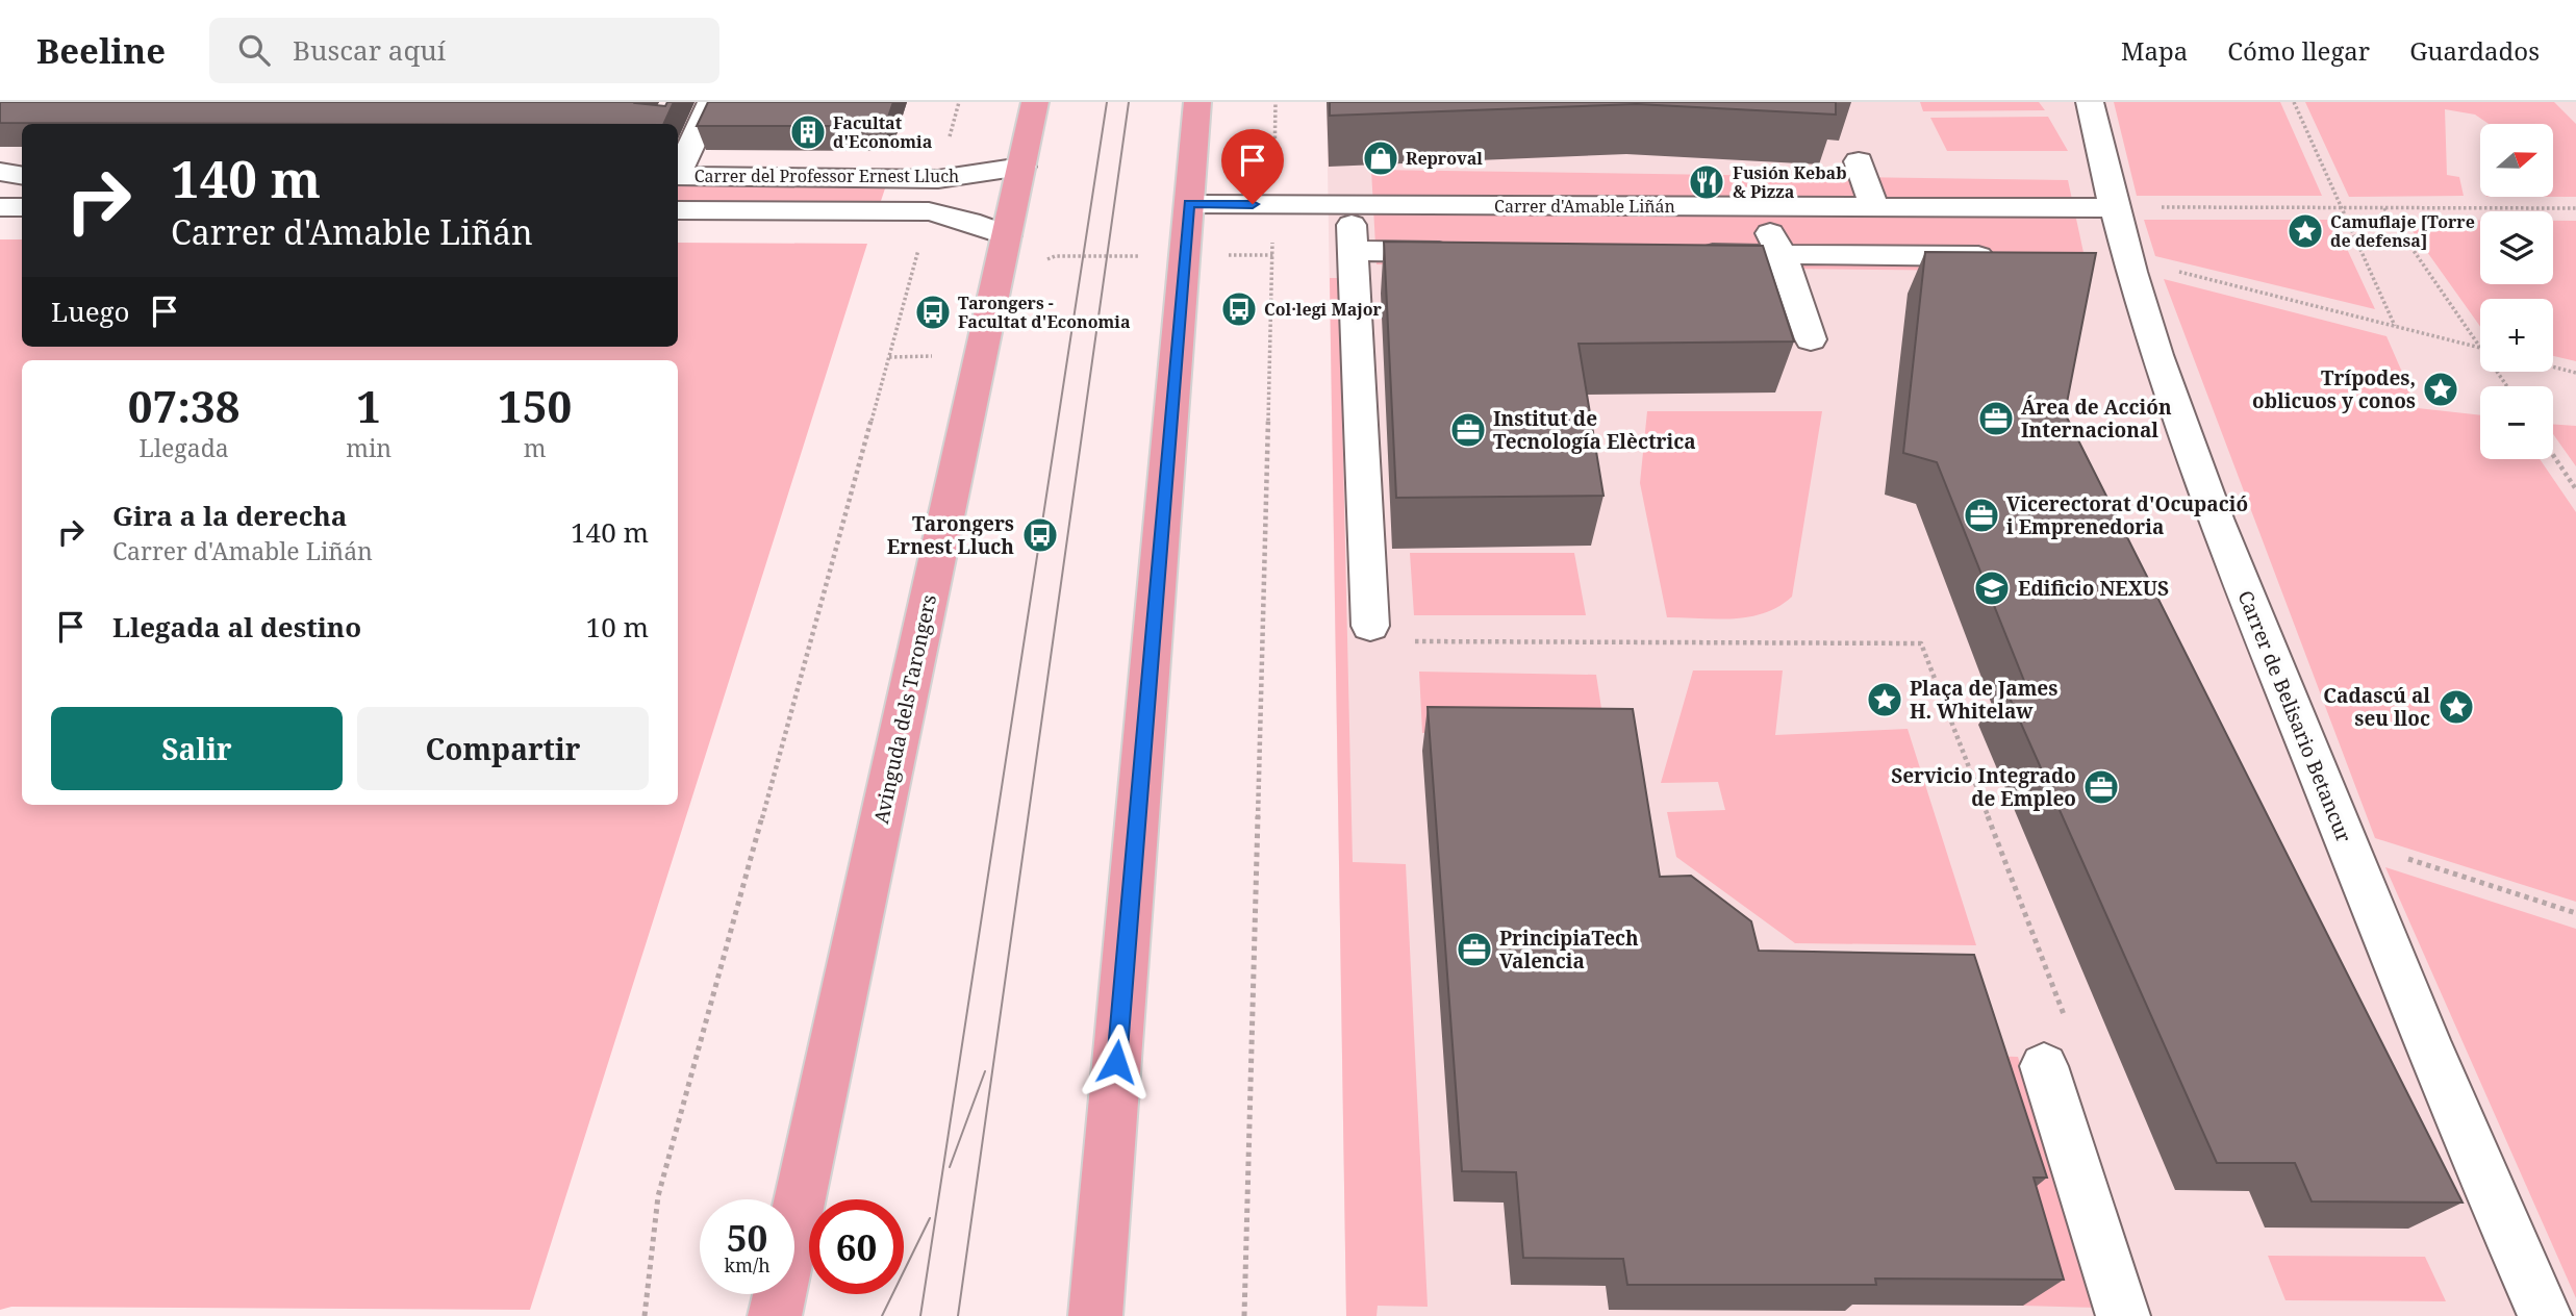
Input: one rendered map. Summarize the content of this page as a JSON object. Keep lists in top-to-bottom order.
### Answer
{
  "streets": {
    "main road": ["Avinguda dels Tarongers"],
    "street": ["Carrer del Professor Ernest Lluch", "Carrer d'Amable Liñán", "Carrer de Belisario Betancur"]
  },
  "crossings": [
    ["Carrer del Professor Ernest Lluch", "Avinguda dels Tarongers"],
    ["Carrer d'Amable Liñán", "Carrer de Belisario Betancur"]
  ],
  "places": {
    "building": ["Facultat d'Economia"],
    "shop": ["Reproval"],
    "restaurant": ["Fusión Kebab & Pizza"],
    "place": [
      "Camuflaje [Torre de defensa]",
      "Trípodes, oblicuos y conos",
      "Plaça de James H. Whitelaw",
      "Cadascú al seu lloc"
    ],
    "bus stop": ["Col·legi Major", "Tarongers - Facultat d'Economia", "Tarongers Ernest Lluch"],
    "office": [
      "Área de Acción Internacional",
      "Institut de Tecnología Elèctrica",
      "Vicerectorat d'Ocupació i Emprenedoria",
      "Servicio Integrado de Empleo",
      "PrincipiaTech Valencia"
    ],
    "school or university": ["Edificio NEXUS"]
  },
  "north": "right",
  "page": {
    "header": "Beeline",
    "search": "Buscar aquí",
    "nav": ["Mapa", "Cómo llegar", "Guardados"],
    "map_buttons": ["+", "−"],
    "turn": ["140 m", "Carrer d'Amable Liñán"],
    "then": "Luego",
    "eta": [
      "07:38",
      "Llegada",
      "1",
      "min",
      "150",
      "m"
    ],
    "list": [
      {
        "name": "Gira a la derecha",
        "note": "Carrer d'Amable Liñán",
        "value": "140 m"
      },
      {
        "name": "Llegada al destino",
        "value": "10 m"
      }
    ],
    "buttons": ["Salir", "Compartir"],
    "speed": "50 km/h",
    "limit": "60"
  }
}
